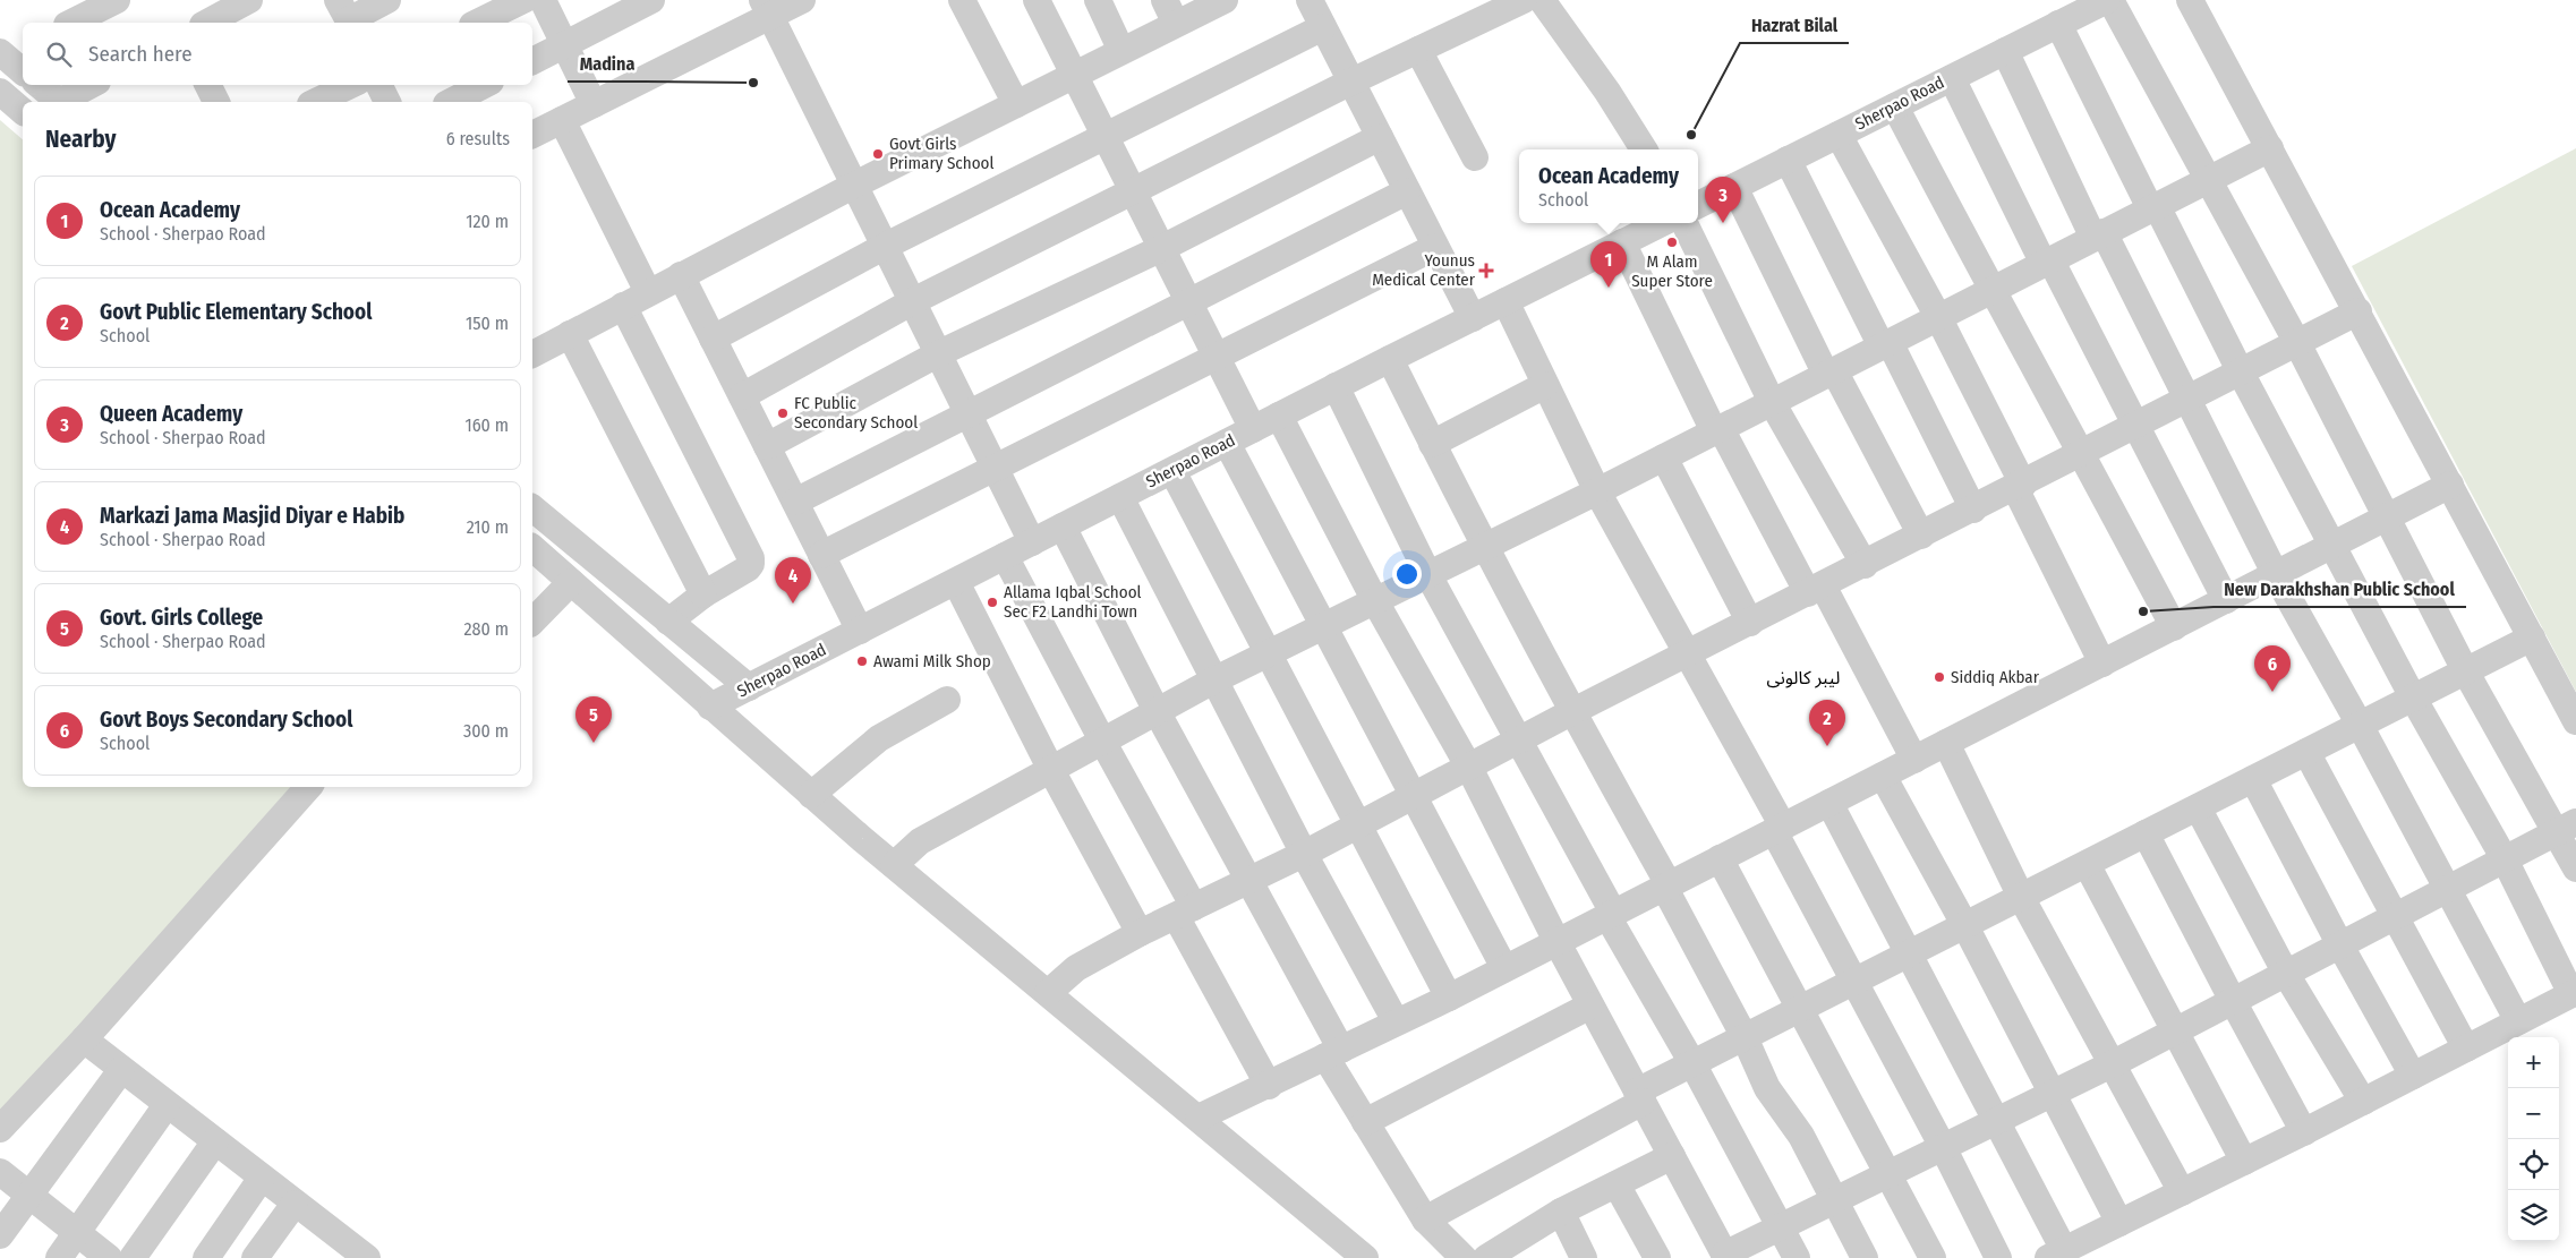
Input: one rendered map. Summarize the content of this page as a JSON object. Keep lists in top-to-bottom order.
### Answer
{
  "streets": {
    "street": ["Sherpao Road"]
  },
  "districts": ["لیبر کالونی"],
  "places": {
    "other": [
      "Madina",
      "Hazrat Bilal",
      "Govt Girls Primary School",
      "M Alam Super Store",
      "FC Public Secondary School",
      "Allama Iqbal School Sec F2 Landhi Town",
      "New Darakhshan Public School",
      "Awami Milk Shop",
      "Siddiq Akbar"
    ],
    "health": ["Younus Medical Center"]
  },
  "page": {
    "search": "Search here",
    "heading": ["Nearby", "6 results"],
    "popup": ["Ocean Academy", "School"],
    "list": [
      {
        "mark": "1",
        "name": "Ocean Academy",
        "note": "School · Sherpao Road",
        "value": "120 m"
      },
      {
        "mark": "2",
        "name": "Govt Public Elementary School",
        "note": "School",
        "value": "150 m"
      },
      {
        "mark": "3",
        "name": "Queen Academy",
        "note": "School · Sherpao Road",
        "value": "160 m"
      },
      {
        "mark": "4",
        "name": "Markazi Jama Masjid Diyar e Habib",
        "note": "School · Sherpao Road",
        "value": "210 m"
      },
      {
        "mark": "5",
        "name": "Govt. Girls College",
        "note": "School · Sherpao Road",
        "value": "280 m"
      },
      {
        "mark": "6",
        "name": "Govt Boys Secondary School",
        "note": "School",
        "value": "300 m"
      }
    ],
    "pins": [
      "3",
      "1",
      "4",
      "6",
      "5",
      "2"
    ],
    "map_buttons": ["+", "−"]
  }
}
